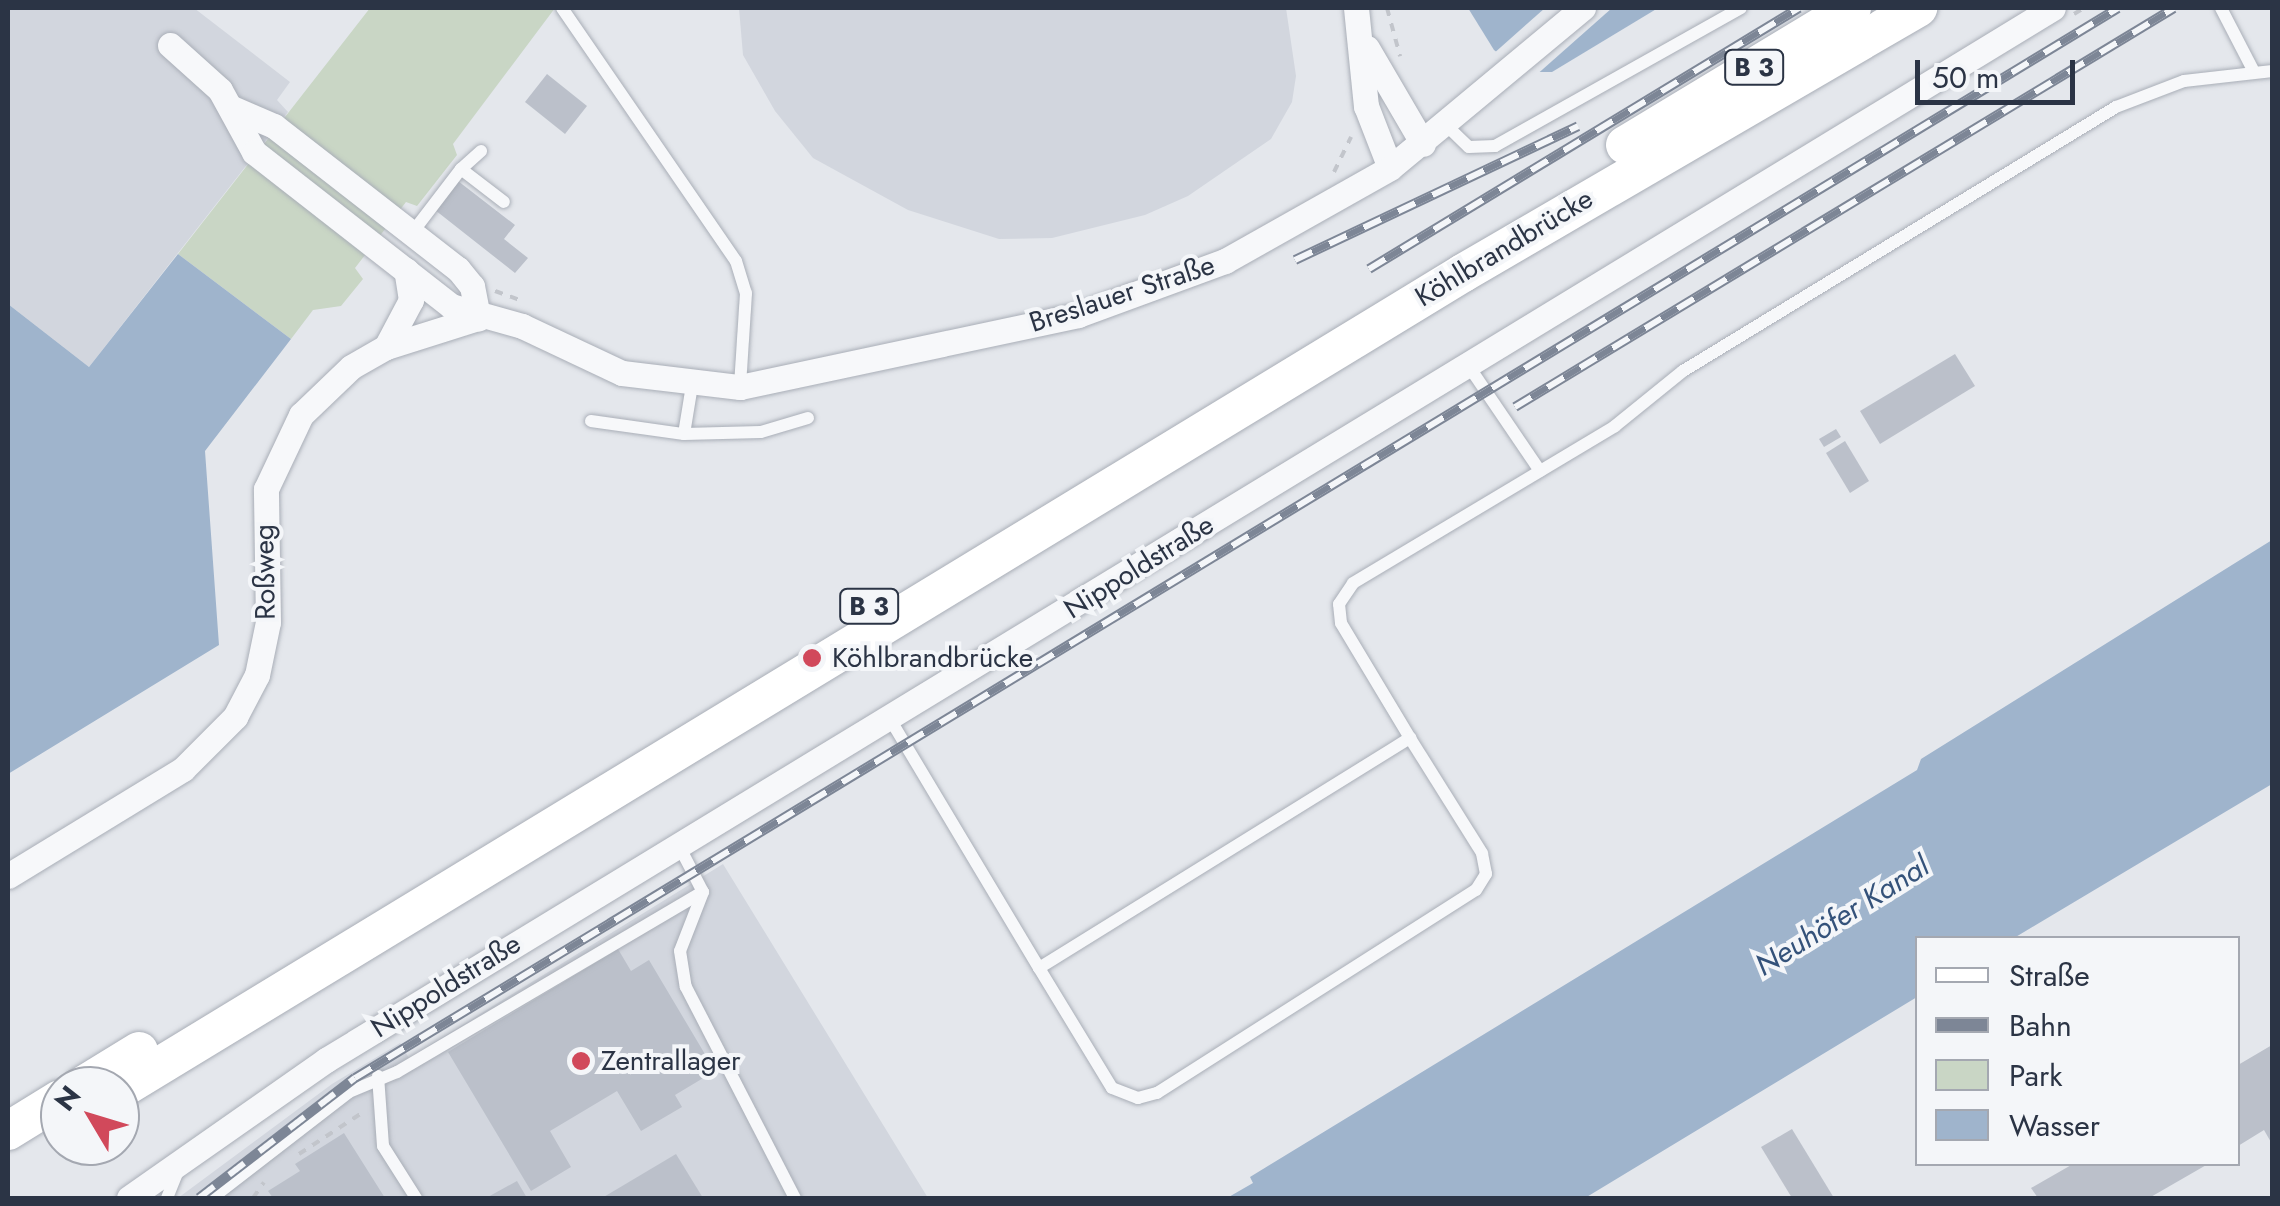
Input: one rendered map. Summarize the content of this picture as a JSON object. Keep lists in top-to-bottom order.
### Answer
{
  "streets": {
    "main road": ["B 3", "Köhlbrandbrücke"],
    "street": ["Breslauer Straße", "Nippoldstraße", "Roßweg"]
  },
  "crossings": [
    ["Breslauer Straße", "Roßweg"]
  ],
  "water": ["Neuhöfer Kanal"],
  "places": ["Köhlbrandbrücke", "Zentrallager"],
  "legend": [
    "Straße",
    "Bahn",
    "Park",
    "Wasser"
  ],
  "scale_bar": "50 m",
  "north": "top left"
}
